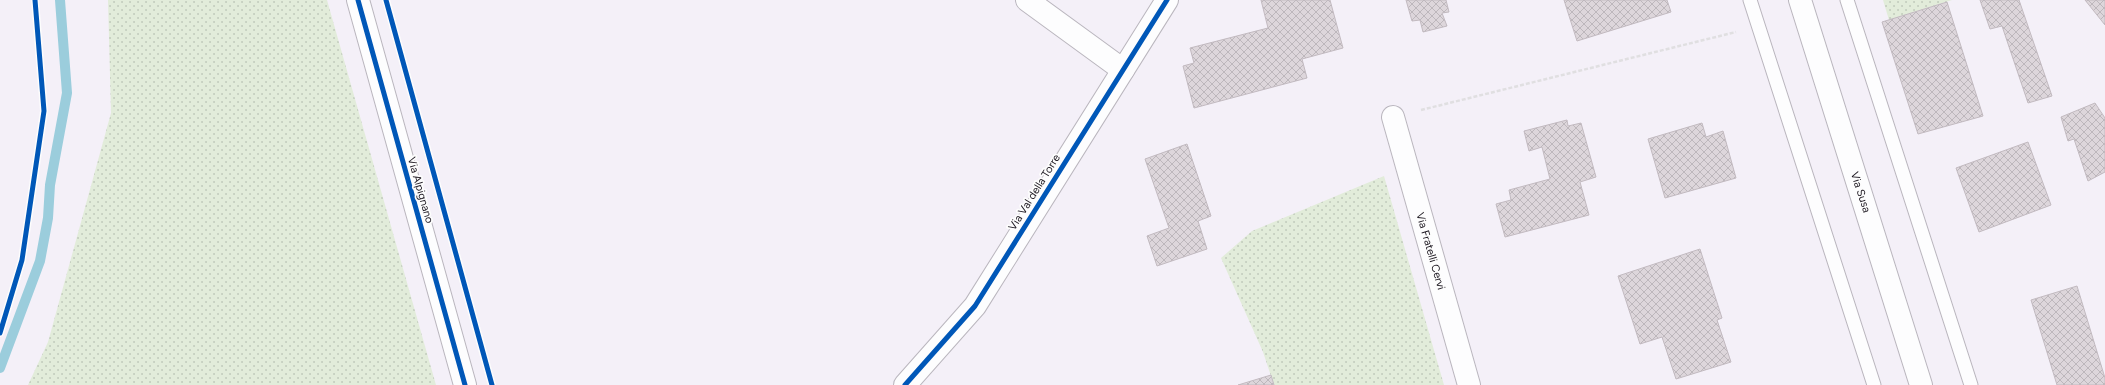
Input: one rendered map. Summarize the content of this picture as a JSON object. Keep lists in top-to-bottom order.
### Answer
{
  "streets": {
    "street": [
      "Via Alpignano",
      "Via Val della Torre",
      "Via Susa",
      "Via Fratelli Cervi"
    ]
  }
}
